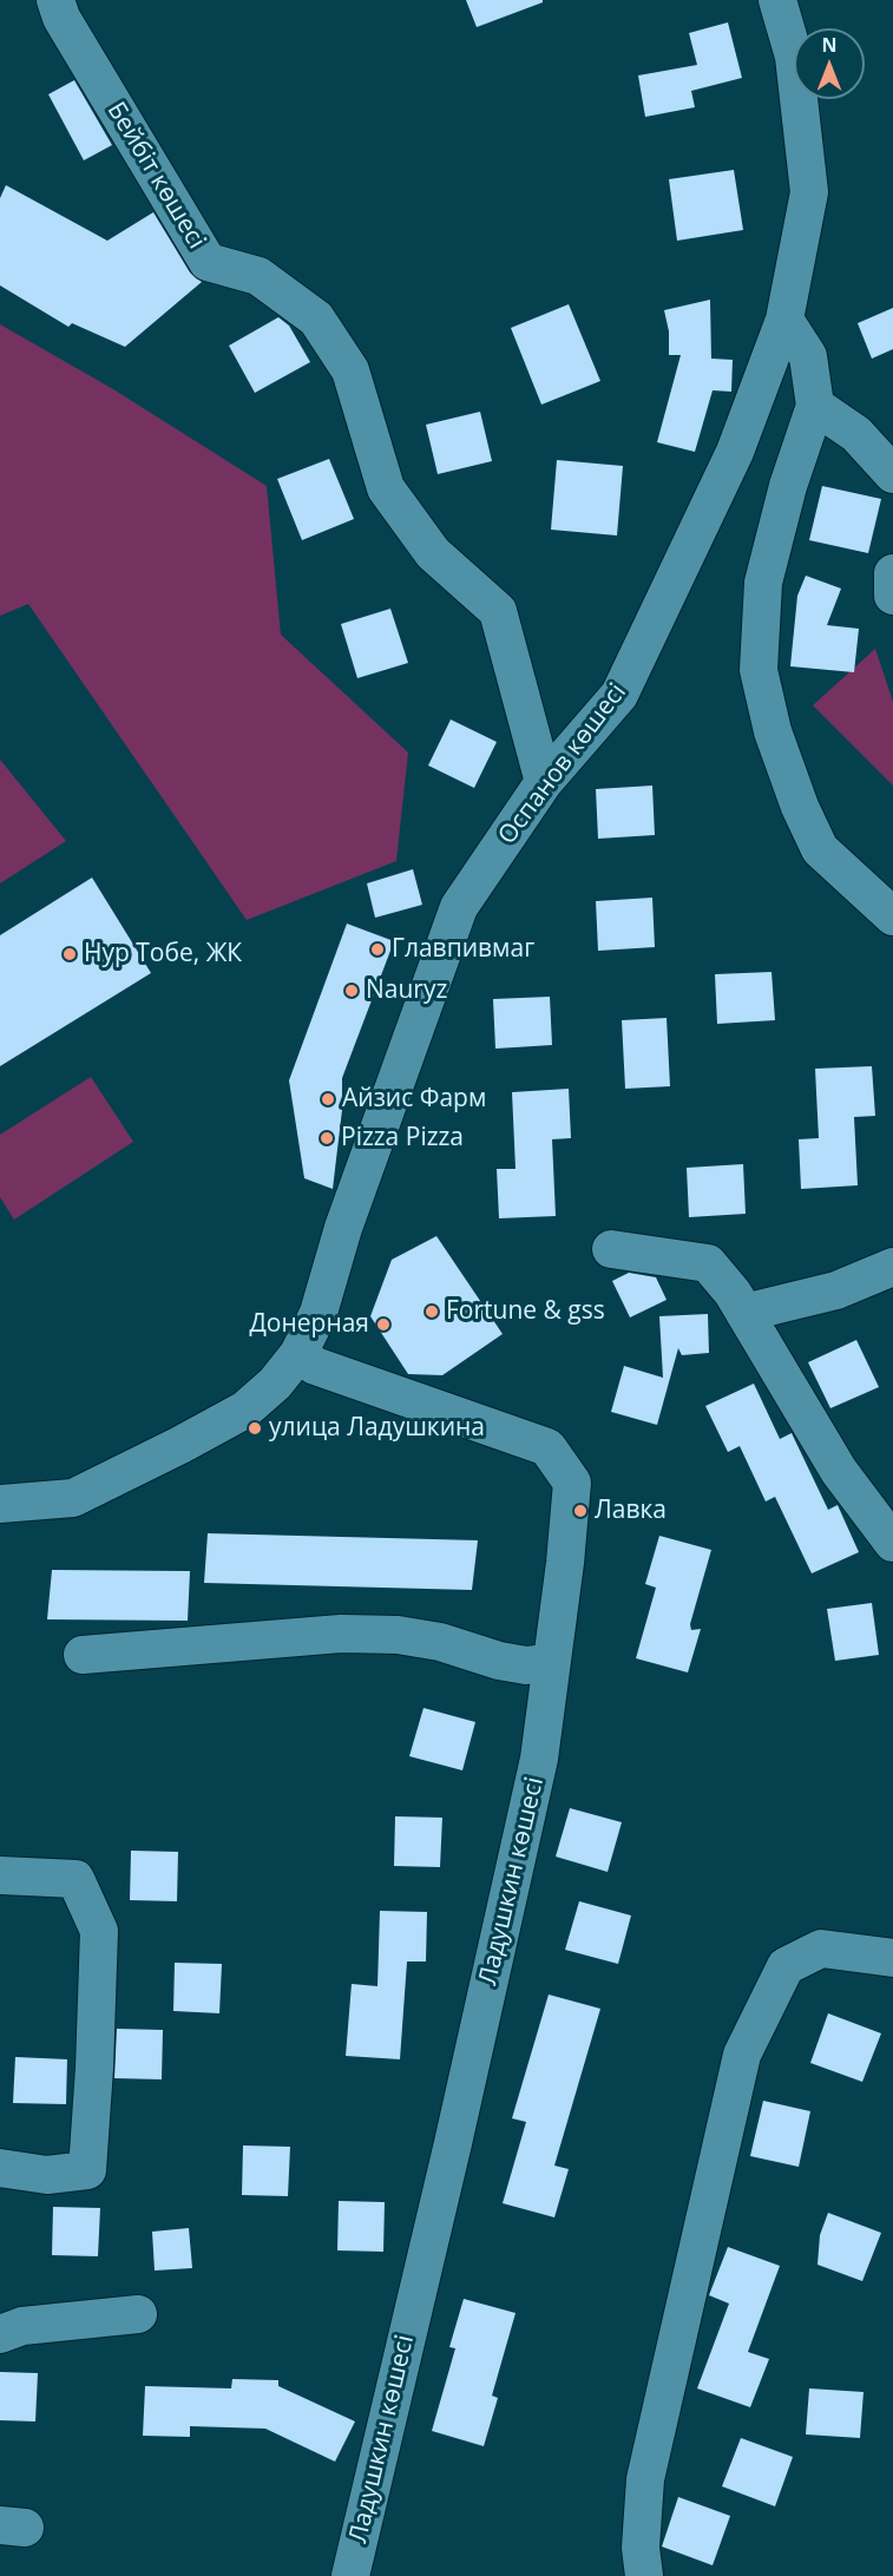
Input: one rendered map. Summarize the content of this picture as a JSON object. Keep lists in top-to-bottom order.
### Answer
{
  "streets": {
    "street": ["Бейбіт көшесі", "Оспанов көшесі", "Ладушкин көшесі"]
  },
  "crossings": [
    ["Бейбіт көшесі", "Оспанов көшесі"],
    ["Оспанов көшесі", "Ладушкин көшесі"]
  ],
  "places": [
    "Главпивмаг",
    "Нур Тобе, ЖК",
    "Nauryz",
    "Айзис Фарм",
    "Pizza Pizza",
    "Fortune & gss",
    "Донерная",
    "улица Ладушкина",
    "Лавка"
  ],
  "north": "top"
}
